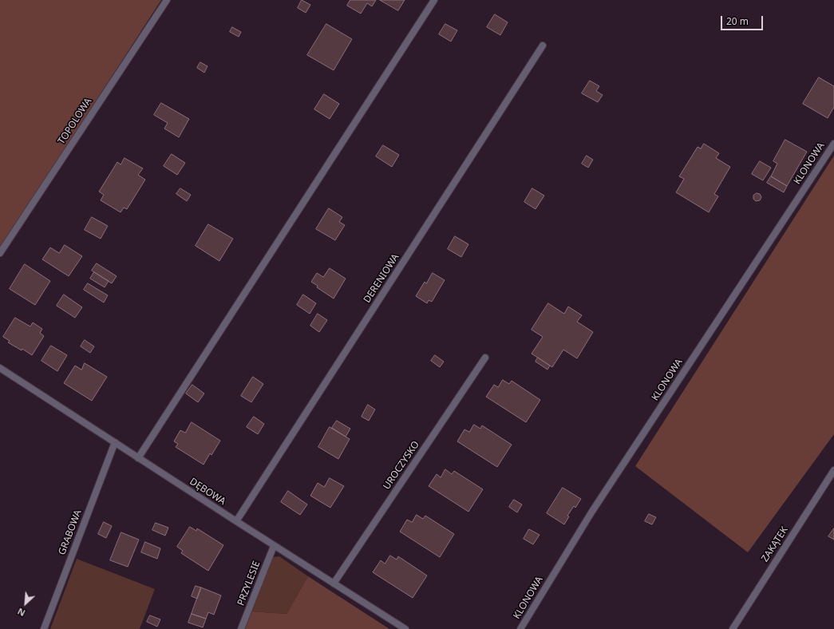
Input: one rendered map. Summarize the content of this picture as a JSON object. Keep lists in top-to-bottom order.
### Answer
{
  "streets": {
    "street": [
      "TOPOLOWA",
      "KLONOWA",
      "DERENIOWA",
      "UROCZYSKO",
      "DĘBOWA",
      "GRABOWA",
      "ZAKĄTEK",
      "PRZYLESIE"
    ]
  },
  "crossings": [
    ["DERENIOWA", "DĘBOWA"],
    ["UROCZYSKO", "DĘBOWA"],
    ["DĘBOWA", "GRABOWA"],
    ["DĘBOWA", "PRZYLESIE"]
  ],
  "scale_bar": "20 m",
  "north": "bottom left"
}
